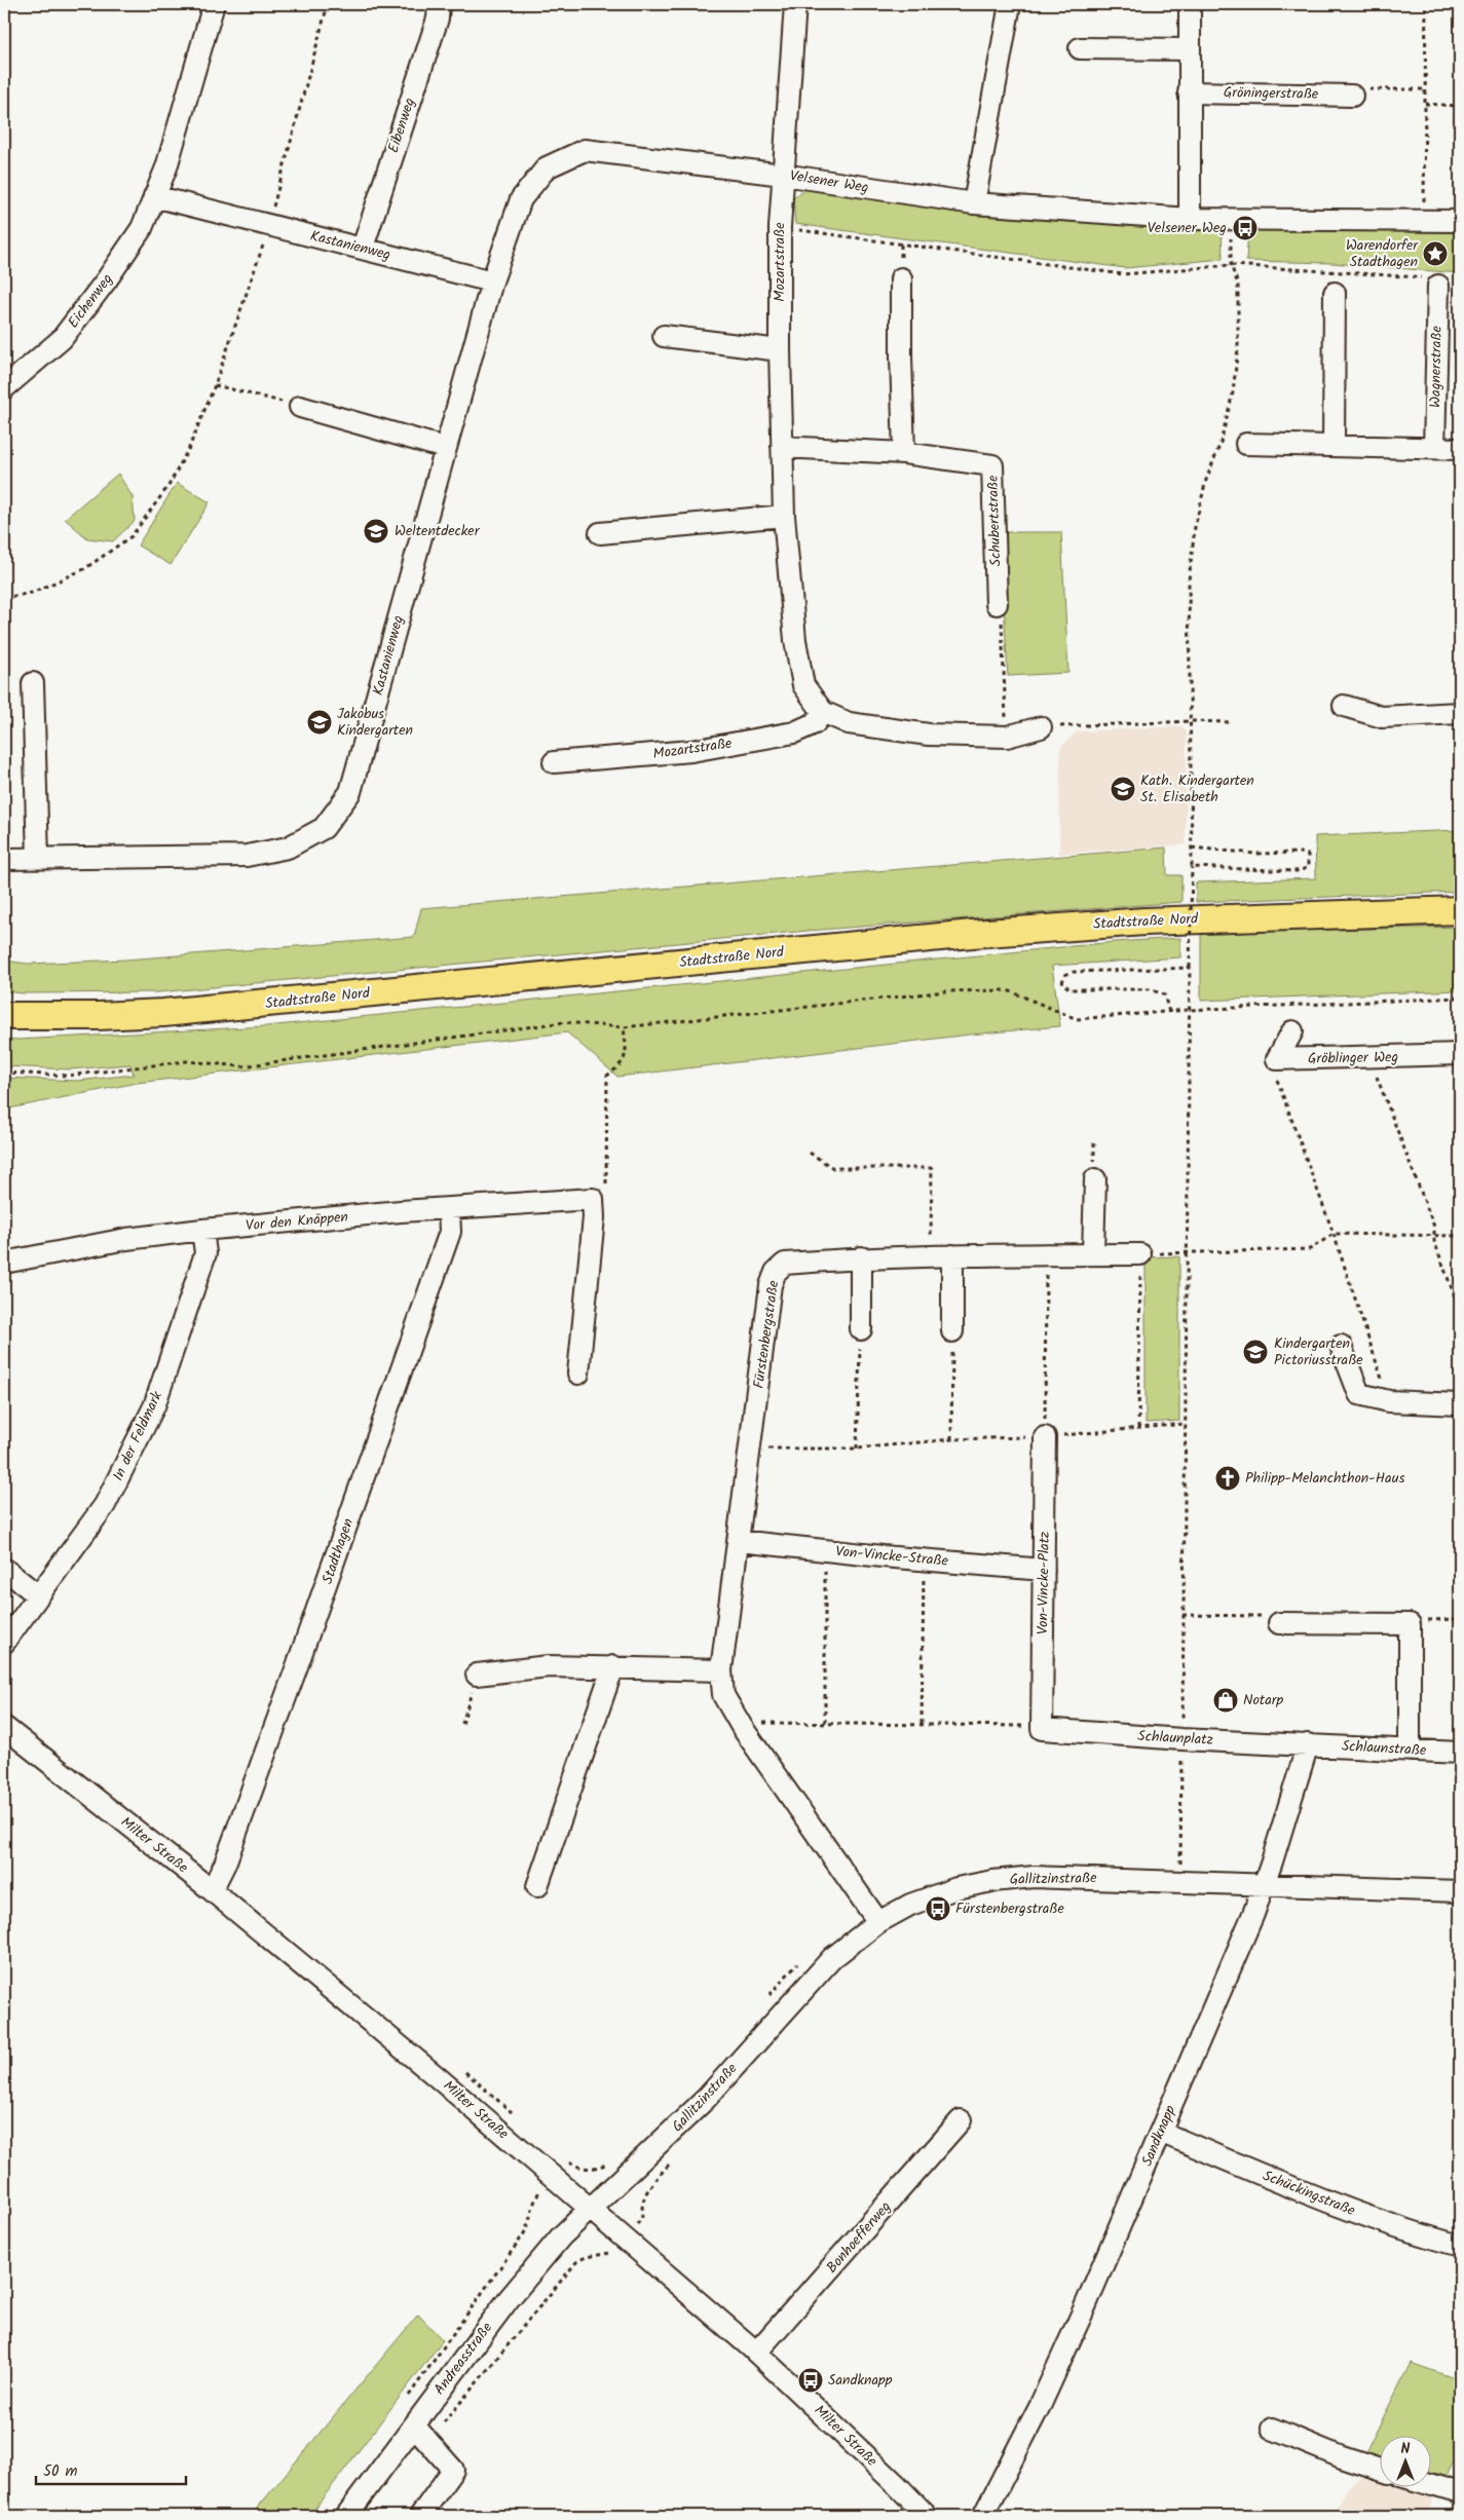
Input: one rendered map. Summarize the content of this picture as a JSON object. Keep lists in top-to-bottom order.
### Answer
{
  "streets": {
    "main road": ["Stadtstraße Nord"],
    "street": [
      "Gröningerstraße",
      "Eibenweg",
      "Velsener Weg",
      "Kastanienweg",
      "Mozartstraße",
      "Eichenweg",
      "Wagnerstraße",
      "Schubertstraße",
      "Gröblinger Weg",
      "Vor den Knäppen",
      "Fürstenbergstraße",
      "In der Feldmark",
      "Stadthagen",
      "Von-Vincke-Straße",
      "Von-Vincke-Platz",
      "Schlaunplatz",
      "Schlaunstraße",
      "Milter Straße",
      "Gallitzinstraße",
      "Sandknapp",
      "Schückingstraße",
      "Bonhoefferweg",
      "Andreasstraße"
    ]
  },
  "crossings": [
    ["Eibenweg", "Kastanienweg"],
    ["Velsener Weg", "Kastanienweg"],
    ["Velsener Weg", "Mozartstraße"],
    ["Mozartstraße", "Schubertstraße"],
    ["Vor den Knäppen", "In der Feldmark"],
    ["Vor den Knäppen", "Stadthagen"],
    ["Fürstenbergstraße", "Von-Vincke-Straße"],
    ["Fürstenbergstraße", "Gallitzinstraße"],
    ["Stadthagen", "Milter Straße"],
    ["Von-Vincke-Straße", "Von-Vincke-Platz"],
    ["Von-Vincke-Platz", "Schlaunplatz"],
    ["Schlaunplatz", "Schlaunstraße"],
    ["Schlaunplatz", "Sandknapp"],
    ["Schlaunstraße", "Sandknapp"],
    ["Milter Straße", "Gallitzinstraße"],
    ["Milter Straße", "Bonhoefferweg"],
    ["Milter Straße", "Andreasstraße"],
    ["Gallitzinstraße", "Sandknapp"],
    ["Gallitzinstraße", "Andreasstraße"],
    ["Sandknapp", "Schückingstraße"]
  ],
  "places": {
    "bus stop": ["Velsener Weg", "Fürstenbergstraße", "Sandknapp"],
    "place": ["Warendorfer Stadthagen"],
    "school or university": [
      "Weltentdecker",
      "Jakobus Kindergarten",
      "Kath. Kindergarten St. Elisabeth",
      "Kindergarten Pictoriusstraße"
    ],
    "church": ["Philipp-Melanchthon-Haus"],
    "shop": ["Notarp"]
  },
  "scale_bar": "50 m",
  "north": "top"
}
